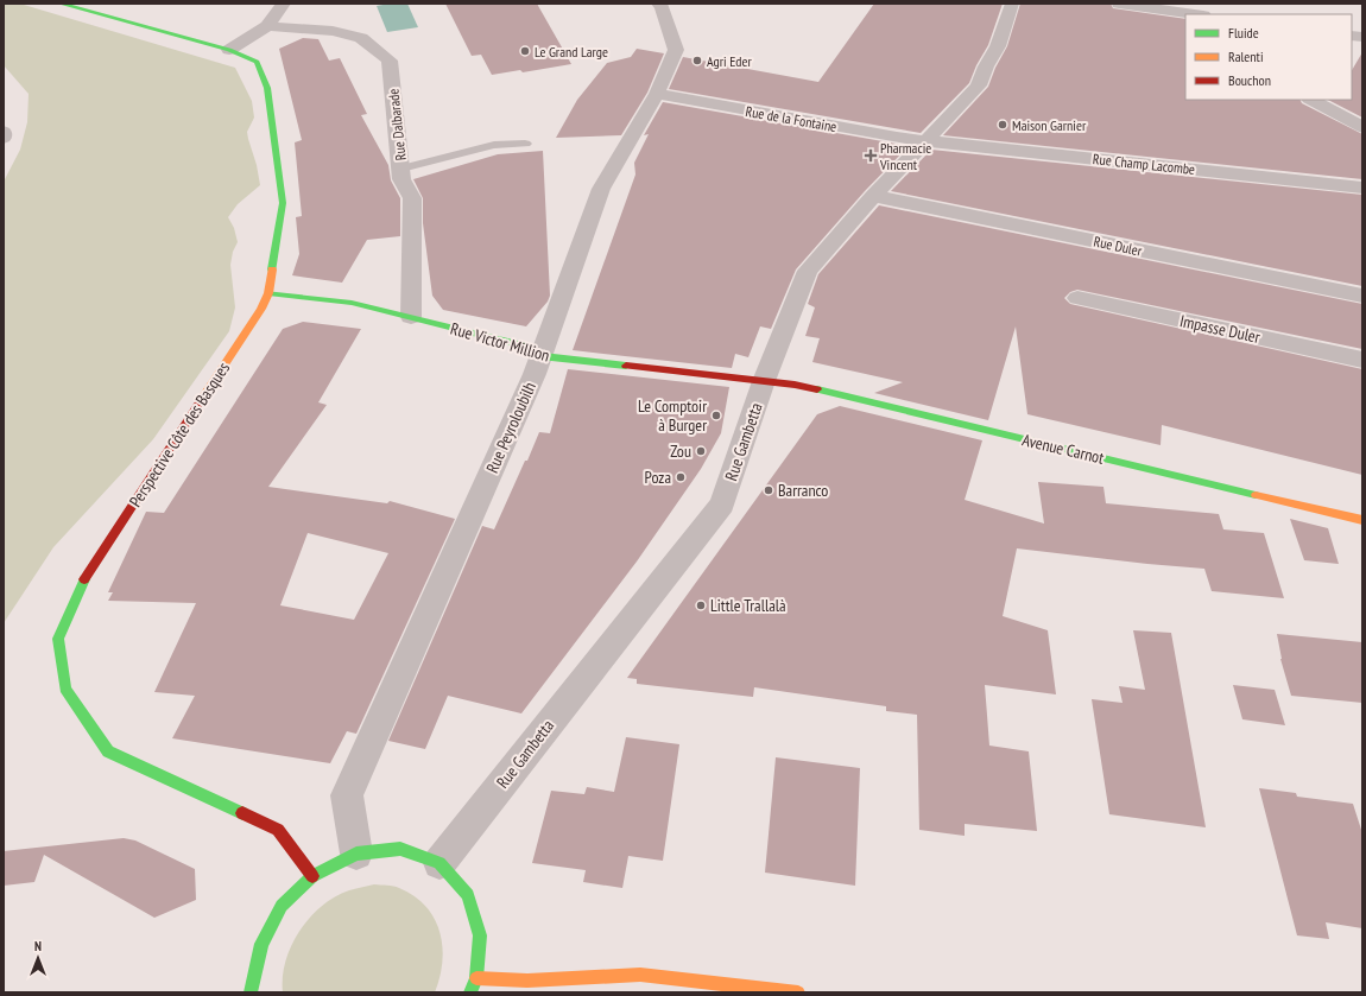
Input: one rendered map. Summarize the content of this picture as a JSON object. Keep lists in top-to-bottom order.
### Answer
{
  "streets": {
    "street": [
      "Rue de la Fontaine",
      "Rue Dalbarade",
      "Rue Champ Lacombe",
      "Rue Duler",
      "Impasse Duler",
      "Rue Victor Million",
      "Rue Peyroloubilh",
      "Perspective Côte des Basques",
      "Rue Gambetta",
      "Avenue Carnot"
    ]
  },
  "crossings": [
    ["Rue de la Fontaine", "Rue Champ Lacombe"],
    ["Rue de la Fontaine", "Rue Peyroloubilh"],
    ["Rue de la Fontaine", "Rue Gambetta"],
    ["Rue Dalbarade", "Rue Victor Million"],
    ["Rue Champ Lacombe", "Rue Gambetta"],
    ["Rue Duler", "Rue Gambetta"],
    ["Rue Victor Million", "Rue Peyroloubilh"],
    ["Rue Victor Million", "Perspective Côte des Basques"],
    ["Rue Victor Million", "Rue Gambetta"],
    ["Rue Victor Million", "Avenue Carnot"],
    ["Rue Gambetta", "Avenue Carnot"]
  ],
  "places": {
    "other": [
      "Le Grand Large",
      "Agri Eder",
      "Maison Garnier",
      "Le Comptoir à Burger",
      "Zou",
      "Poza",
      "Barranco",
      "Little Trallalà"
    ],
    "health": ["Pharmacie Vincent"]
  },
  "legend": ["Fluide", "Ralenti", "Bouchon"],
  "north": "top"
}
